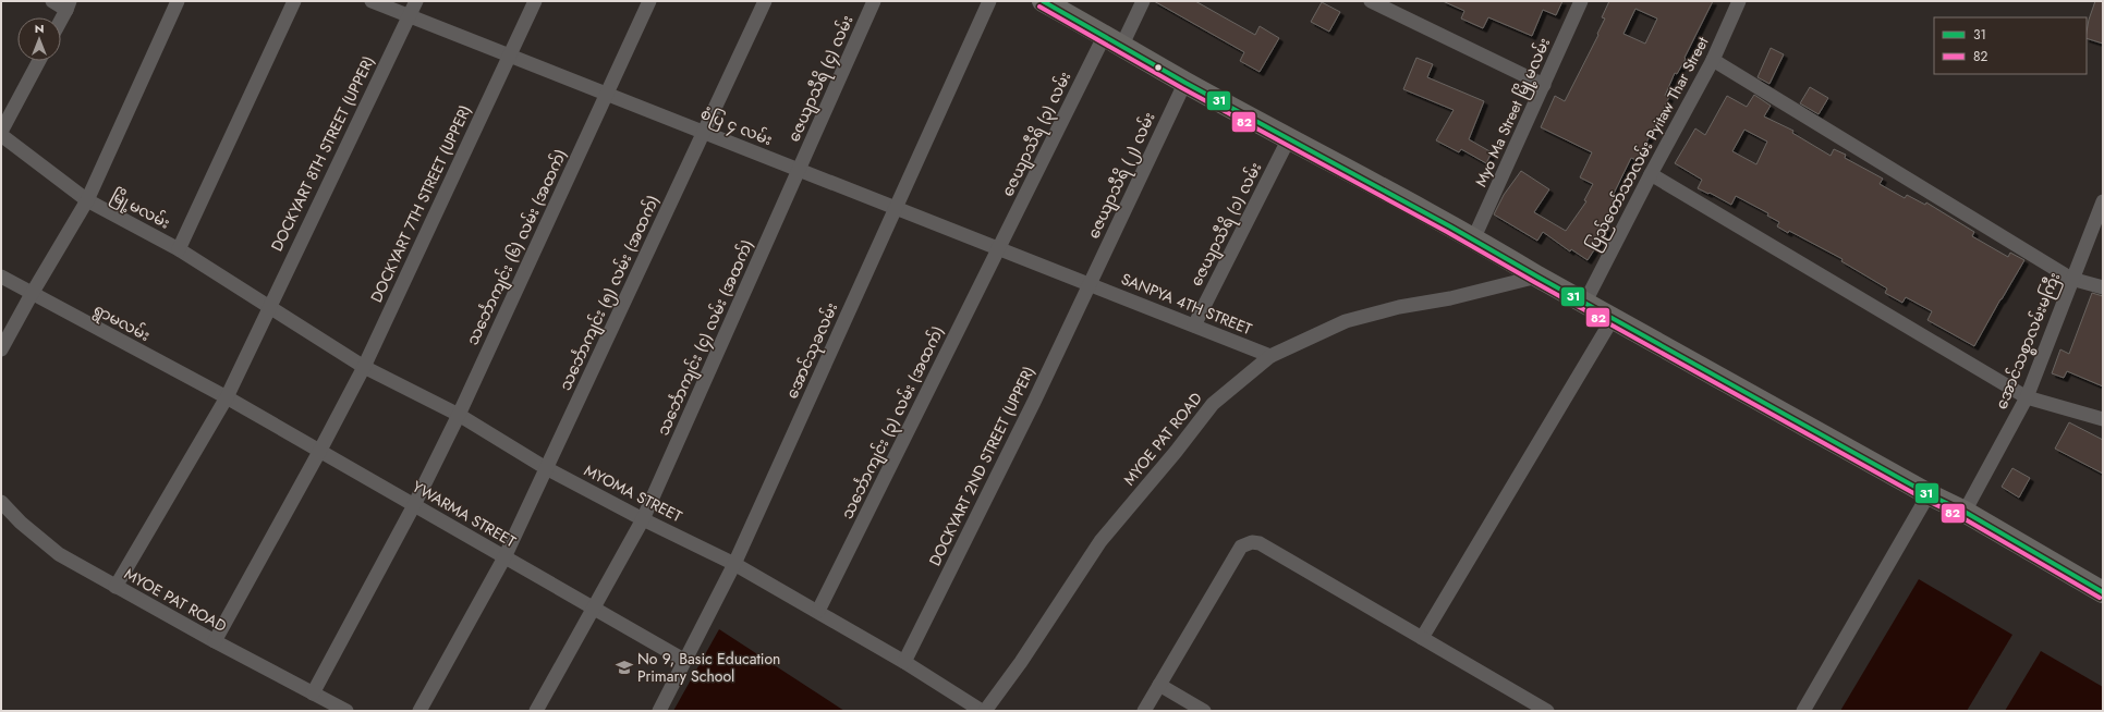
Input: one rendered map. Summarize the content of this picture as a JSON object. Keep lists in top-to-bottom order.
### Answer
{
  "streets": {
    "street": [
      "ဇေယျာသီရိ (၄) လမ်း",
      "Myo Ma Street မြို့မလမ်း",
      "စံပြ ၄ လမ်း",
      "ဇေယျာသီရိ (၃) လမ်း",
      "ပြည်တော်သာလမ်း Pyitaw Thar Street",
      "DOCKYART 8TH STREET (UPPER)",
      "ဇေယျာသီရိ (၂) လမ်း",
      "DOCKYART 7TH STREET (UPPER)",
      "မြို့မလမ်း",
      "ဇေယျာသီရိ (၁) လမ်း",
      "သင်္ဘောကျင်း (၆) လမ်း (အထက်)",
      "သင်္ဘောကျင်း (၅) လမ်း (အထက်)",
      "SANPYA 4TH STREET",
      "ရွာမလမ်း",
      "သင်္ဘောကျင်း (၄) လမ်း (အထက်)",
      "အောင်သစ္စာလမ်းမကြီး",
      "အောင်သုခလမ်း",
      "သင်္ဘောကျင်း (၃) လမ်း (အထက်)",
      "MYOE PAT ROAD",
      "DOCKYART 2ND STREET (UPPER)",
      "MYOMA STREET",
      "YWARMA STREET"
    ]
  },
  "crossings": [
    ["ဇေယျာသီရိ (၄) လမ်း", "စံပြ ၄ လမ်း"],
    ["ဇေယျာသီရိ (၄) လမ်း", "သင်္ဘောကျင်း (၄) လမ်း (အထက်)"],
    ["စံပြ ၄ လမ်း", "ဇေယျာသီရိ (၃) လမ်း"],
    ["စံပြ ၄ လမ်း", "DOCKYART 8TH STREET (UPPER)"],
    ["စံပြ ၄ လမ်း", "ဇေယျာသီရိ (၂) လမ်း"],
    ["စံပြ ၄ လမ်း", "DOCKYART 7TH STREET (UPPER)"],
    ["စံပြ ၄ လမ်း", "သင်္ဘောကျင်း (၆) လမ်း (အထက်)"],
    ["စံပြ ၄ လမ်း", "သင်္ဘောကျင်း (၅) လမ်း (အထက်)"],
    ["စံပြ ၄ လမ်း", "SANPYA 4TH STREET"],
    ["စံပြ ၄ လမ်း", "သင်္ဘောကျင်း (၄) လမ်း (အထက်)"],
    ["စံပြ ၄ လမ်း", "အောင်သုခလမ်း"],
    ["စံပြ ၄ လမ်း", "သင်္ဘောကျင်း (၃) လမ်း (အထက်)"],
    ["စံပြ ၄ လမ်း", "DOCKYART 2ND STREET (UPPER)"],
    ["ဇေယျာသီရိ (၃) လမ်း", "သင်္ဘောကျင်း (၃) လမ်း (အထက်)"],
    ["DOCKYART 8TH STREET (UPPER)", "မြို့မလမ်း"],
    ["DOCKYART 8TH STREET (UPPER)", "ရွာမလမ်း"],
    ["DOCKYART 8TH STREET (UPPER)", "MYOE PAT ROAD"],
    ["DOCKYART 8TH STREET (UPPER)", "MYOMA STREET"],
    ["DOCKYART 8TH STREET (UPPER)", "YWARMA STREET"],
    ["ဇေယျာသီရိ (၂) လမ်း", "SANPYA 4TH STREET"],
    ["ဇေယျာသီရိ (၂) လမ်း", "DOCKYART 2ND STREET (UPPER)"],
    ["DOCKYART 7TH STREET (UPPER)", "MYOE PAT ROAD"],
    ["DOCKYART 7TH STREET (UPPER)", "MYOMA STREET"],
    ["DOCKYART 7TH STREET (UPPER)", "YWARMA STREET"],
    ["မြို့မလမ်း", "MYOMA STREET"],
    ["ဇေယျာသီရိ (၁) လမ်း", "SANPYA 4TH STREET"],
    ["သင်္ဘောကျင်း (၆) လမ်း (အထက်)", "MYOE PAT ROAD"],
    ["သင်္ဘောကျင်း (၆) လမ်း (အထက်)", "MYOMA STREET"],
    ["သင်္ဘောကျင်း (၆) လမ်း (အထက်)", "YWARMA STREET"],
    ["သင်္ဘောကျင်း (၅) လမ်း (အထက်)", "MYOMA STREET"],
    ["သင်္ဘောကျင်း (၅) လမ်း (အထက်)", "YWARMA STREET"],
    ["SANPYA 4TH STREET", "MYOE PAT ROAD"],
    ["SANPYA 4TH STREET", "DOCKYART 2ND STREET (UPPER)"],
    ["ရွာမလမ်း", "YWARMA STREET"],
    ["သင်္ဘောကျင်း (၄) လမ်း (အထက်)", "MYOMA STREET"],
    ["သင်္ဘောကျင်း (၄) လမ်း (အထက်)", "YWARMA STREET"],
    ["အောင်သုခလမ်း", "MYOMA STREET"],
    ["အောင်သုခလမ်း", "YWARMA STREET"],
    ["သင်္ဘောကျင်း (၃) လမ်း (အထက်)", "MYOMA STREET"],
    ["MYOE PAT ROAD", "MYOMA STREET"],
    ["DOCKYART 2ND STREET (UPPER)", "MYOMA STREET"]
  ],
  "places": {
    "school or university": ["No 9, Basic Education Primary School"]
  },
  "lines": ["transit line 31", "transit line 82"],
  "legend": ["31", "82"],
  "north": "top"
}
